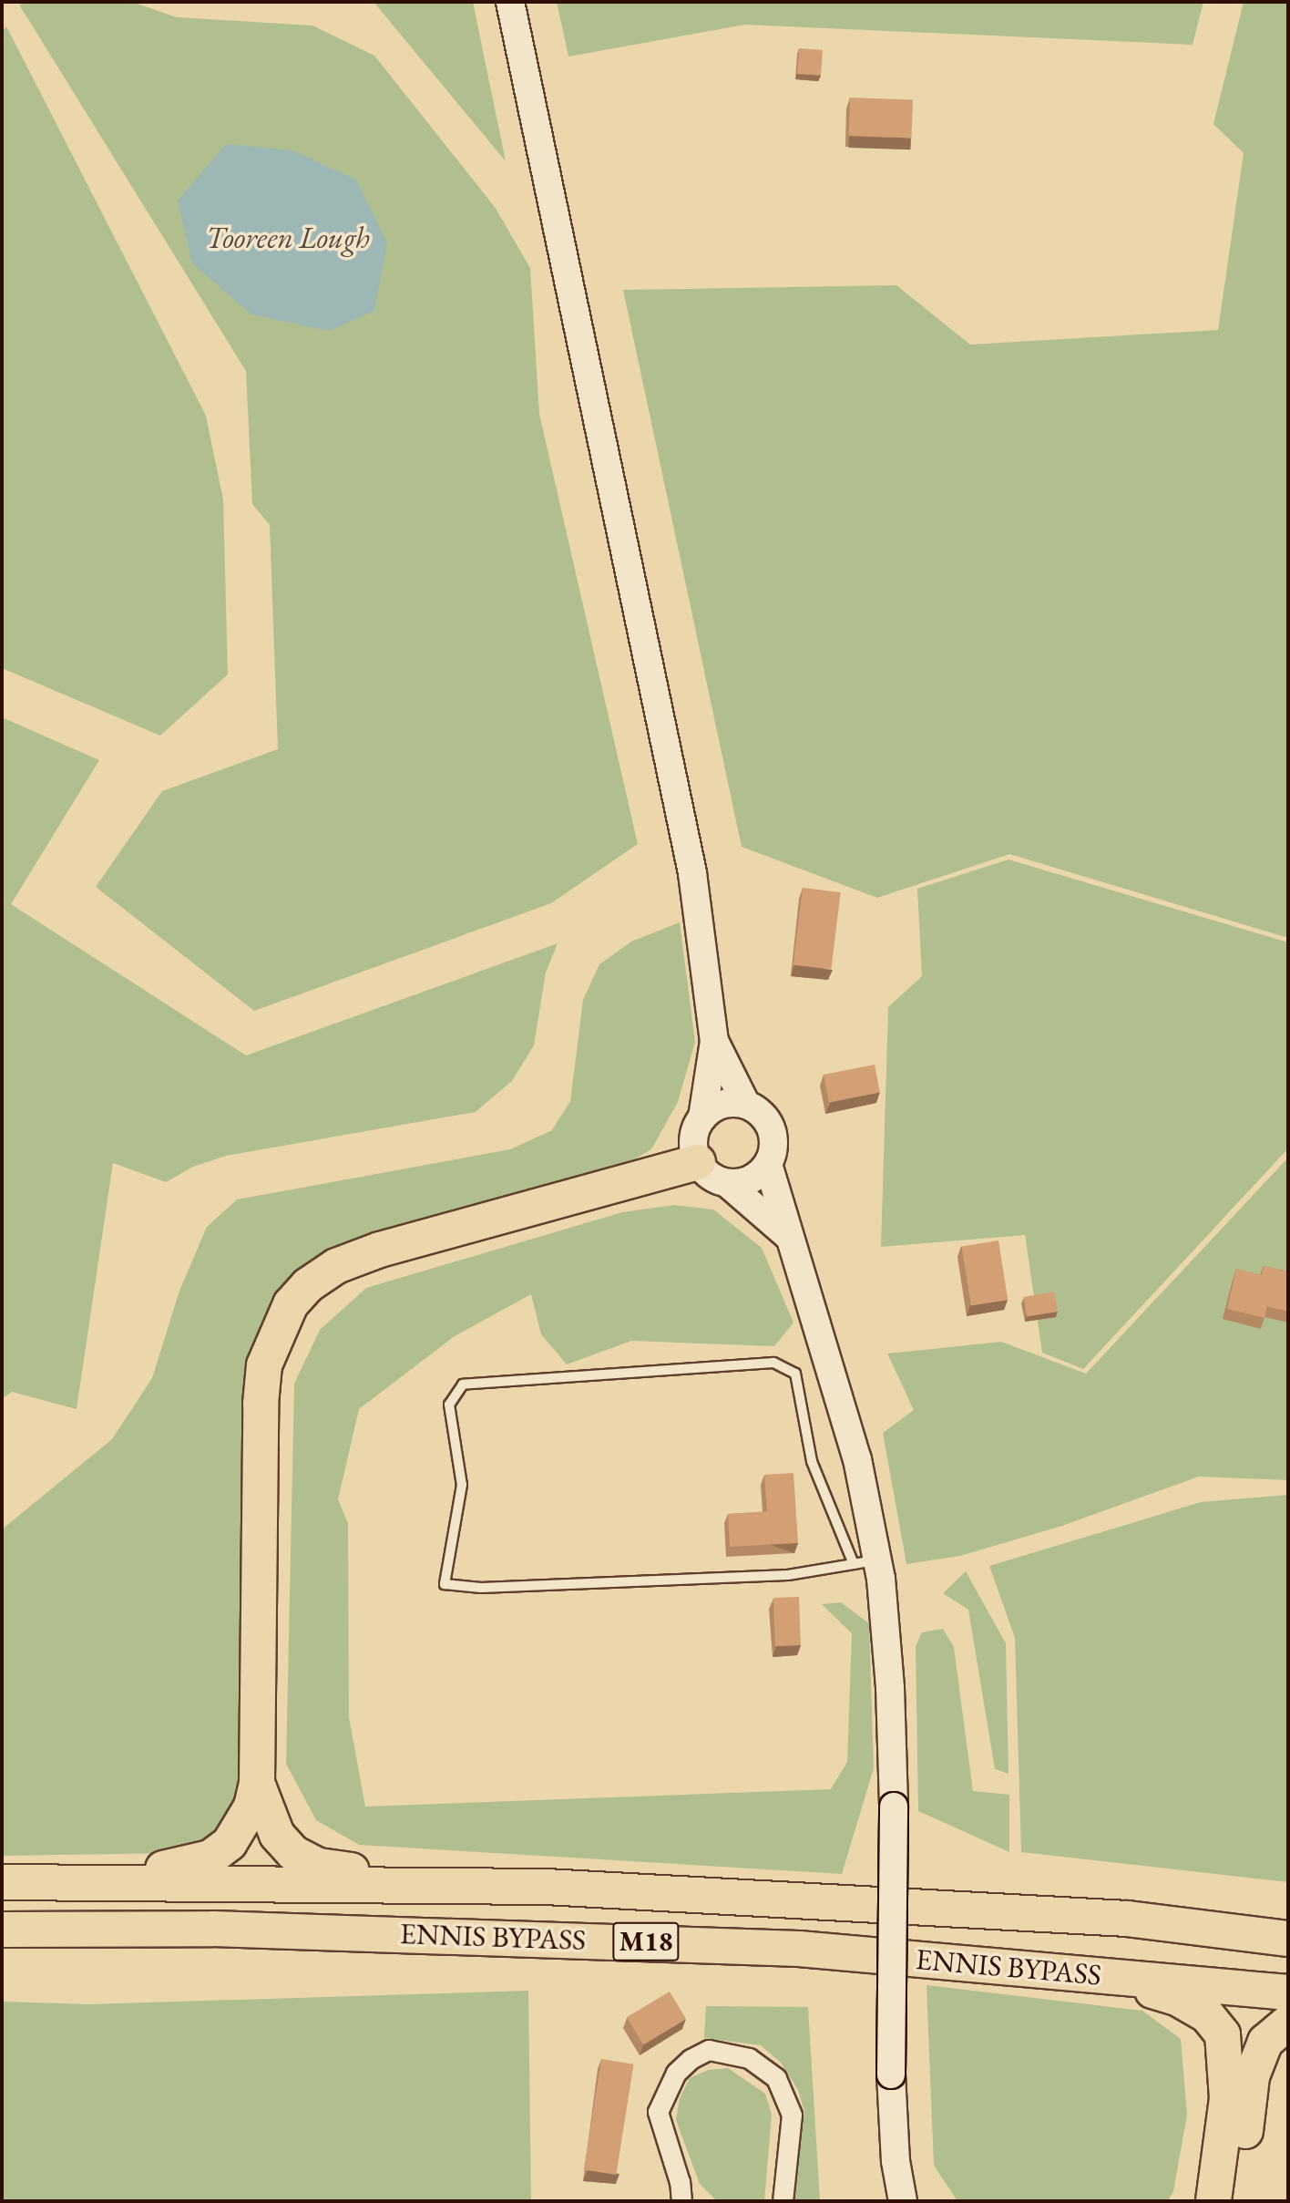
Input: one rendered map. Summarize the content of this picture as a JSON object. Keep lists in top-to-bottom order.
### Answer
{
  "streets": {
    "highway": ["ENNIS BYPASS", "M18"]
  },
  "water": ["Tooreen Lough"]
}
